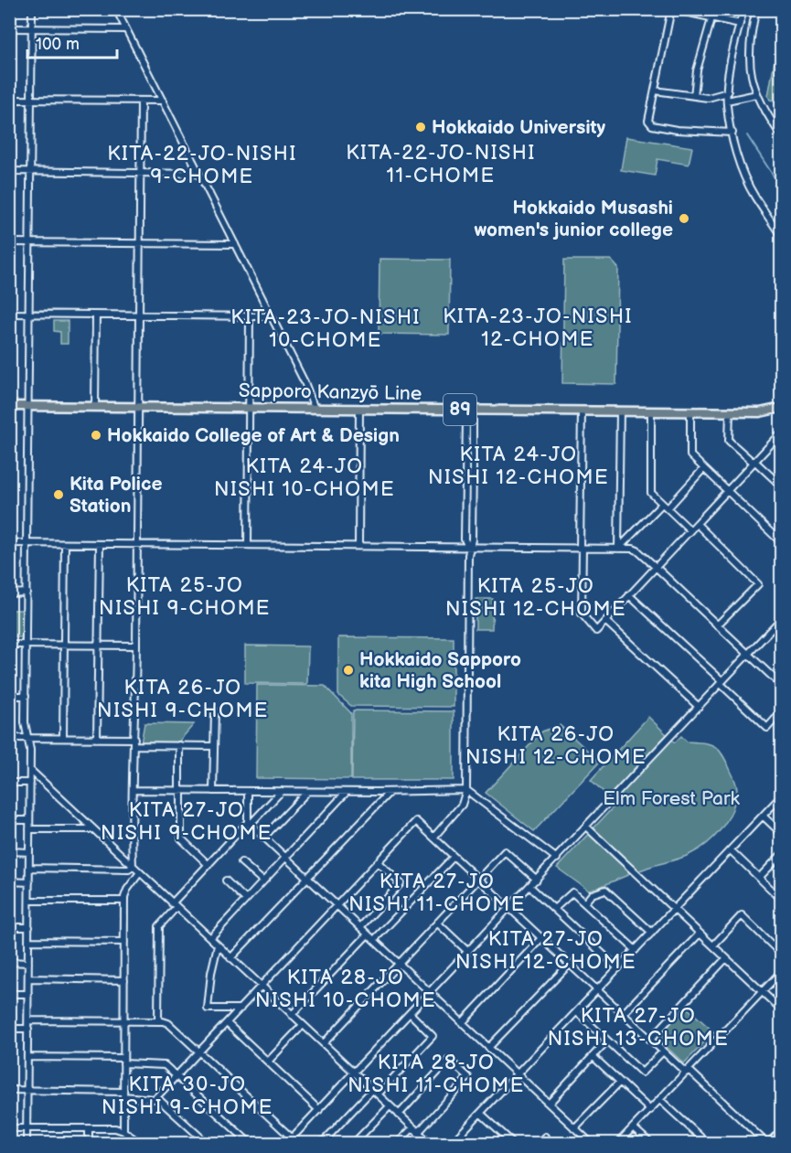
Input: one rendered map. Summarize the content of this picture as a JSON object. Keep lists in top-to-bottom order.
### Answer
{
  "streets": {
    "main road": ["Sapporo Kanzyō Line", "89"]
  },
  "districts": [
    "KITA-22-JO-NISHI 11-CHOME",
    "KITA-22-JO-NISHI 9-CHOME",
    "KITA-23-JO-NISHI 12-CHOME",
    "KITA-23-JO-NISHI 10-CHOME",
    "KITA 24-JO NISHI 12-CHOME",
    "KITA 24-JO NISHI 10-CHOME",
    "KITA 25-JO NISHI 9-CHOME",
    "KITA 25-JO NISHI 12-CHOME",
    "KITA 26-JO NISHI 9-CHOME",
    "KITA 26-JO NISHI 12-CHOME",
    "KITA 27-JO NISHI 9-CHOME",
    "KITA 27-JO NISHI 11-CHOME",
    "KITA 27-JO NISHI 12-CHOME",
    "KITA 28-JO NISHI 10-CHOME",
    "KITA 27-JO NISHI 13-CHOME",
    "KITA 28-JO NISHI 11-CHOME",
    "KITA 30-JO NISHI 9-CHOME"
  ],
  "parks": ["Elm Forest Park"],
  "places": [
    "Hokkaido University",
    "Hokkaido Musashi women's junior college",
    "Hokkaido College of Art & Design",
    "Kita Police Station",
    "Hokkaido Sapporo kita High School"
  ],
  "scale_bar": "100 m"
}
